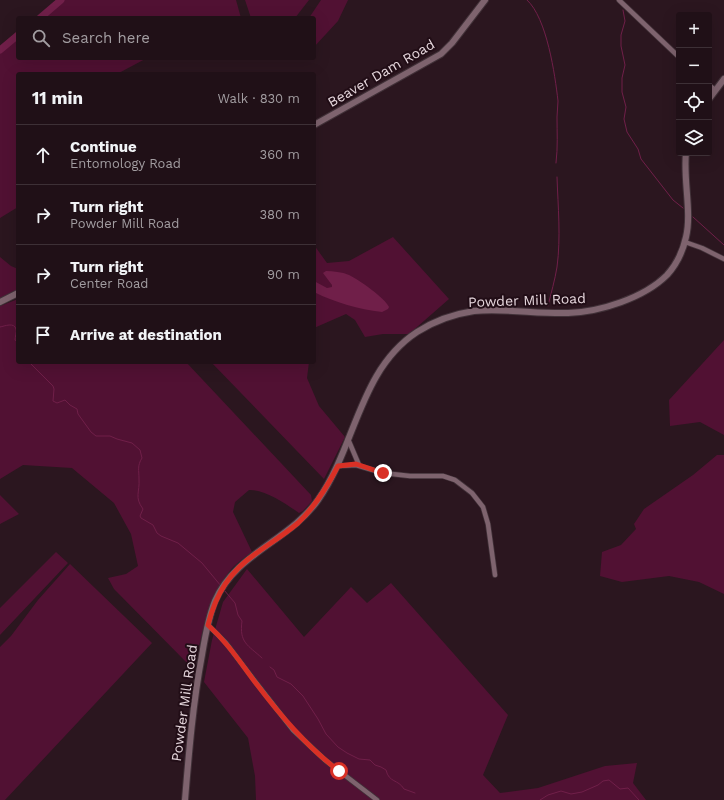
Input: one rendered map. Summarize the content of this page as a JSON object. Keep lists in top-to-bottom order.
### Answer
{
  "streets": {
    "main road": ["Beaver Dam Road", "Powder Mill Road"]
  },
  "page": {
    "map_buttons": ["+", "−"],
    "search": "Search here",
    "heading": ["11 min", "Walk · 830 m"],
    "list": [
      ["Continue", "Entomology Road", "360 m"],
      ["Turn right", "Powder Mill Road", "380 m"],
      ["Turn right", "Center Road", "90 m"],
      "Arrive at destination"
    ]
  }
}
